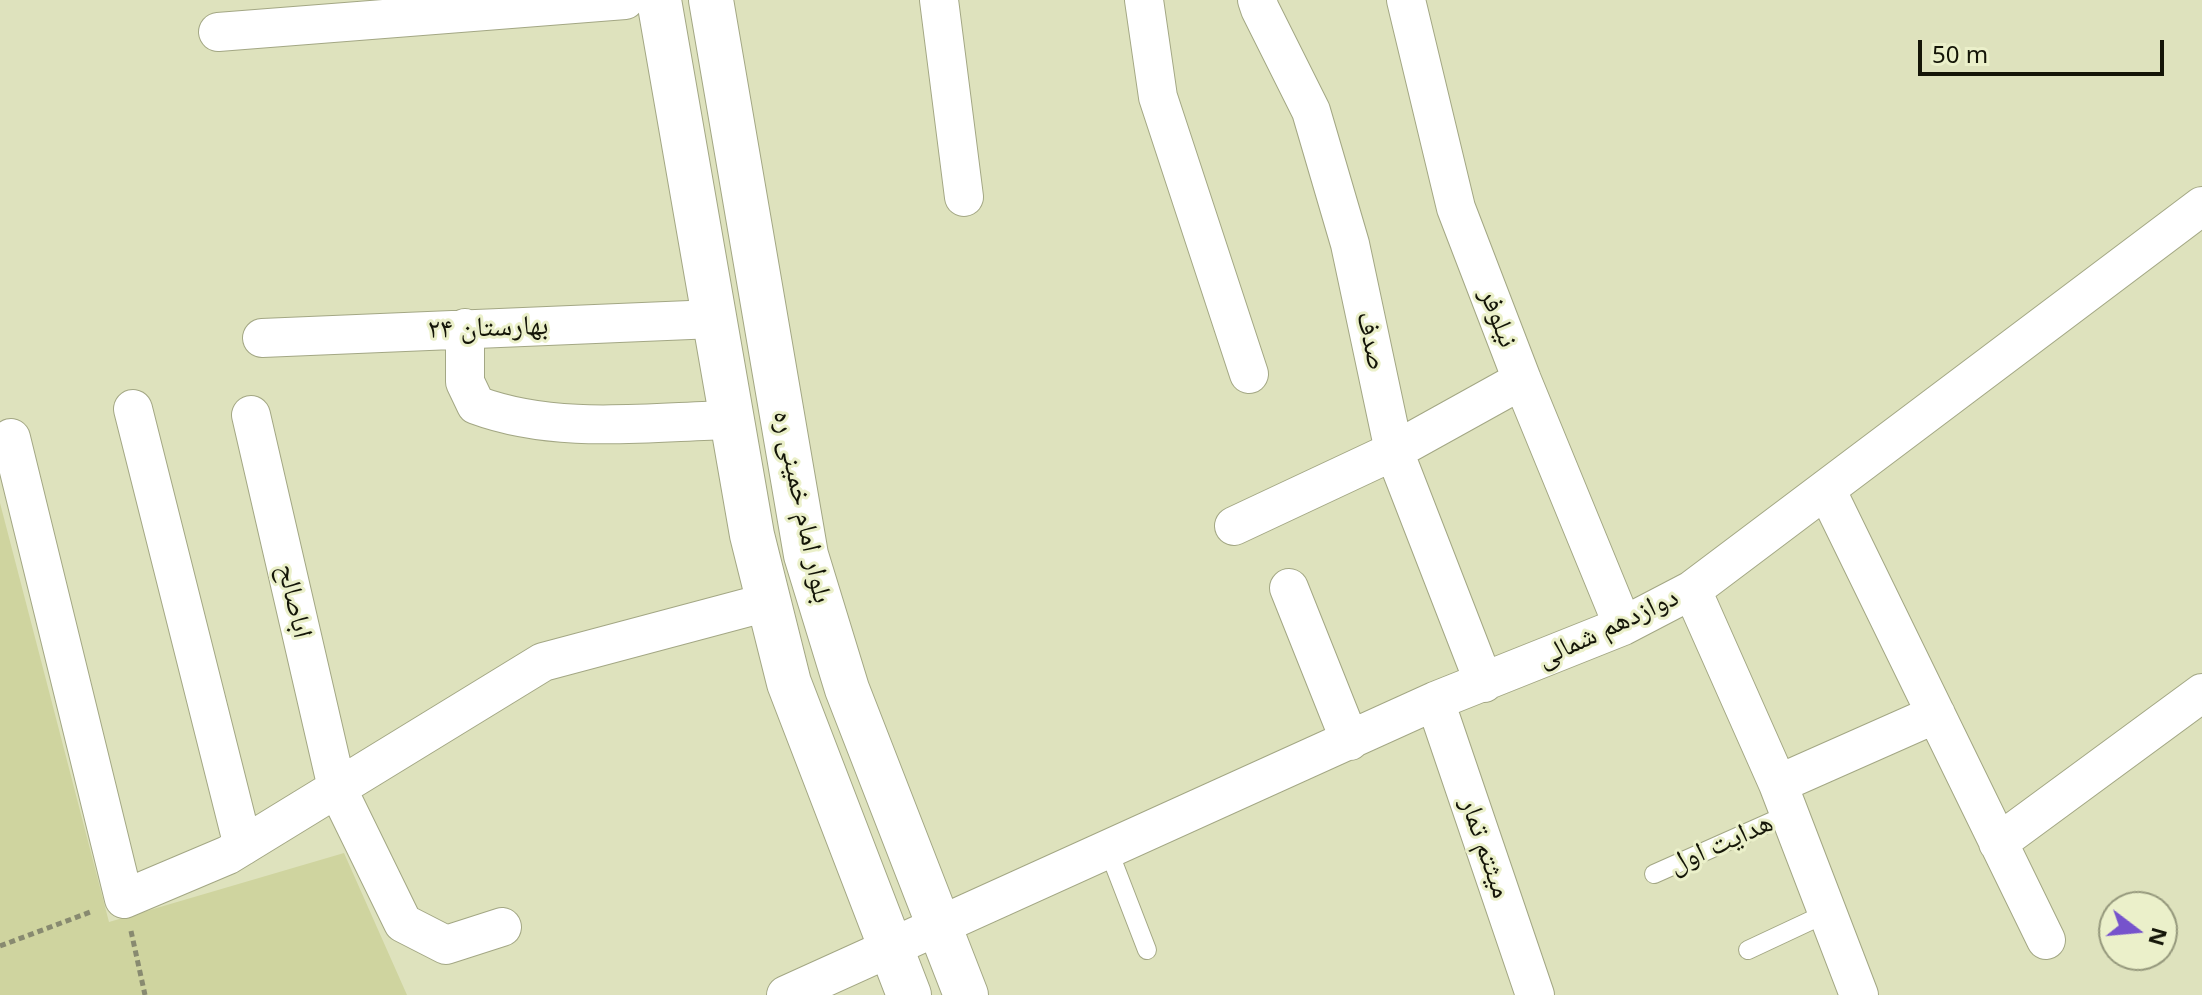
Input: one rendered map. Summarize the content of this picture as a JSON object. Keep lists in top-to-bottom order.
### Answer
{
  "streets": {
    "main road": ["بلوار امام خمینی ره"],
    "street": [
      "نیلوفر",
      "بهارستان ۲۴",
      "صدف",
      "اباصالح",
      "دوازدهم شمالی",
      "میثتم تمار"
    ],
    "lane": ["هدایت اول"]
  },
  "crossings": [
    ["نیلوفر", "دوازدهم شمالی"],
    ["بهارستان ۲۴", "بلوار امام خمینی ره"],
    ["صدف", "دوازدهم شمالی"],
    ["بلوار امام خمینی ره", "دوازدهم شمالی"],
    ["دوازدهم شمالی", "میثتم تمار"]
  ],
  "scale_bar": "50 m",
  "north": "right"
}
